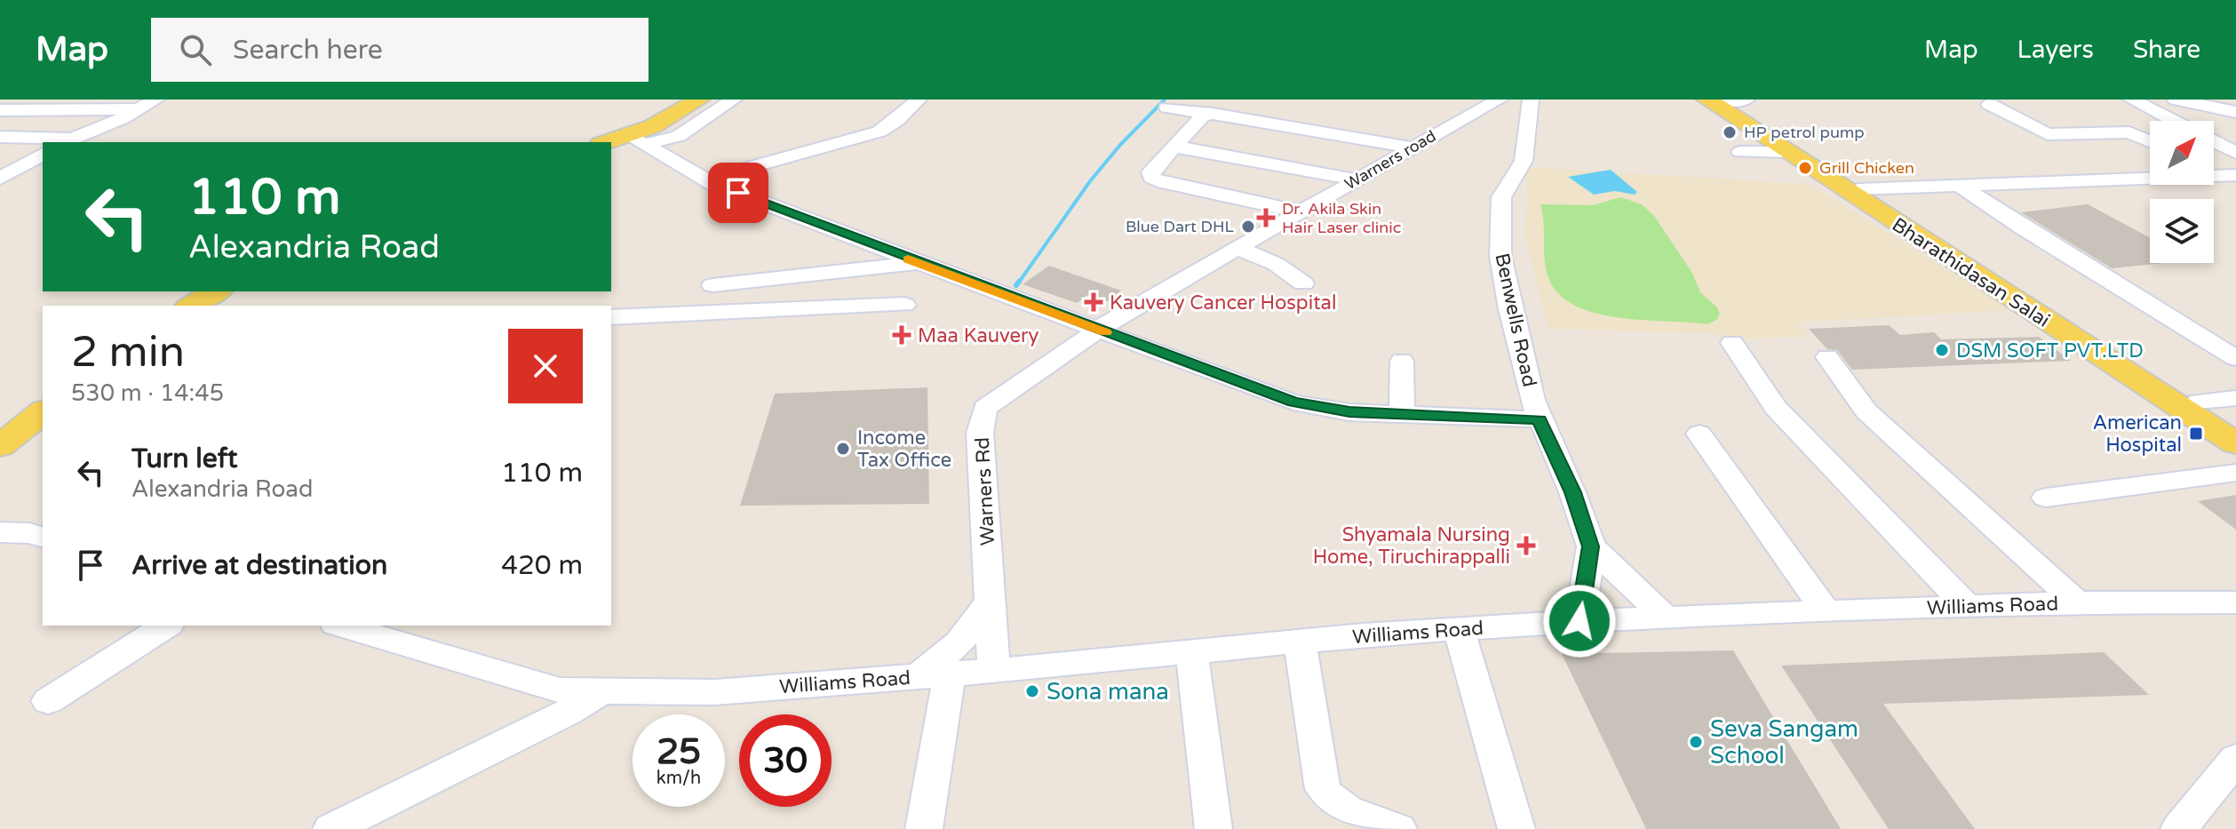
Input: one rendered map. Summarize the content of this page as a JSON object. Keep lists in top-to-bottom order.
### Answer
{
  "streets": {
    "main road": ["Bharathidasan Salai"],
    "street": [
      "Warners road",
      "Benwells Road",
      "Warners Rd",
      "Williams Road"
    ]
  },
  "crossings": [
    ["Warners road", "Warners Rd"],
    ["Benwells Road", "Williams Road"],
    ["Warners Rd", "Williams Road"]
  ],
  "places": {
    "other": [
      "HP petrol pump",
      "Grill Chicken",
      "Blue Dart DHL",
      "DSM SOFT PVT.LTD",
      "Income Tax Office",
      "Sona mana",
      "Seva Sangam School"
    ],
    "health": [
      "Dr. Akila Skin Hair Laser clinic",
      "Kauvery Cancer Hospital",
      "Maa Kauvery",
      "Shyamala Nursing Home, Tiruchirappalli"
    ],
    "transit": ["American Hospital"]
  },
  "north": "top right",
  "page": {
    "header": "Map",
    "search": "Search here",
    "nav": ["Map", "Layers", "Share"],
    "turn": ["110 m", "Alexandria Road"],
    "heading": ["2 min", "530 m · 14:45"],
    "list": [
      {
        "name": "Turn left",
        "note": "Alexandria Road",
        "value": "110 m"
      },
      {
        "name": "Arrive at destination",
        "value": "420 m"
      }
    ],
    "speed": "25 km/h",
    "limit": "30"
  }
}
